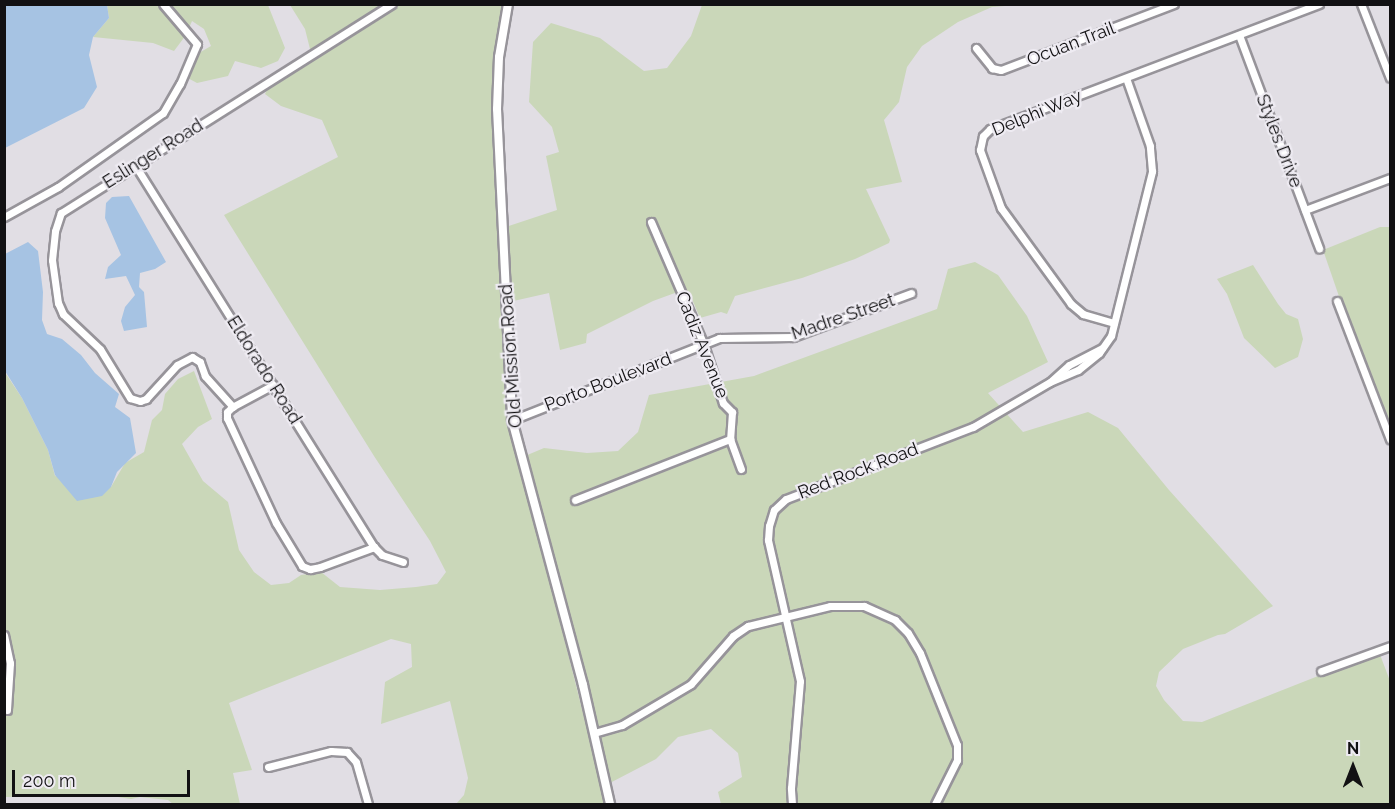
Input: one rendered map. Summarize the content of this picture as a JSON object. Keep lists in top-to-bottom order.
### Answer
{
  "streets": {
    "street": [
      "Ocuan Trail",
      "Delphi Way",
      "Styles Drive",
      "Eslinger Road",
      "Madre Street",
      "Cadiz Avenue",
      "Old Mission Road",
      "Eldorado Road",
      "Porto Boulevard",
      "Red Rock Road"
    ]
  },
  "crossings": [
    ["Delphi Way", "Styles Drive"],
    ["Delphi Way", "Red Rock Road"],
    ["Eslinger Road", "Eldorado Road"],
    ["Madre Street", "Cadiz Avenue"],
    ["Madre Street", "Porto Boulevard"],
    ["Cadiz Avenue", "Porto Boulevard"],
    ["Old Mission Road", "Porto Boulevard"]
  ],
  "scale_bar": "200 m",
  "north": "top"
}
